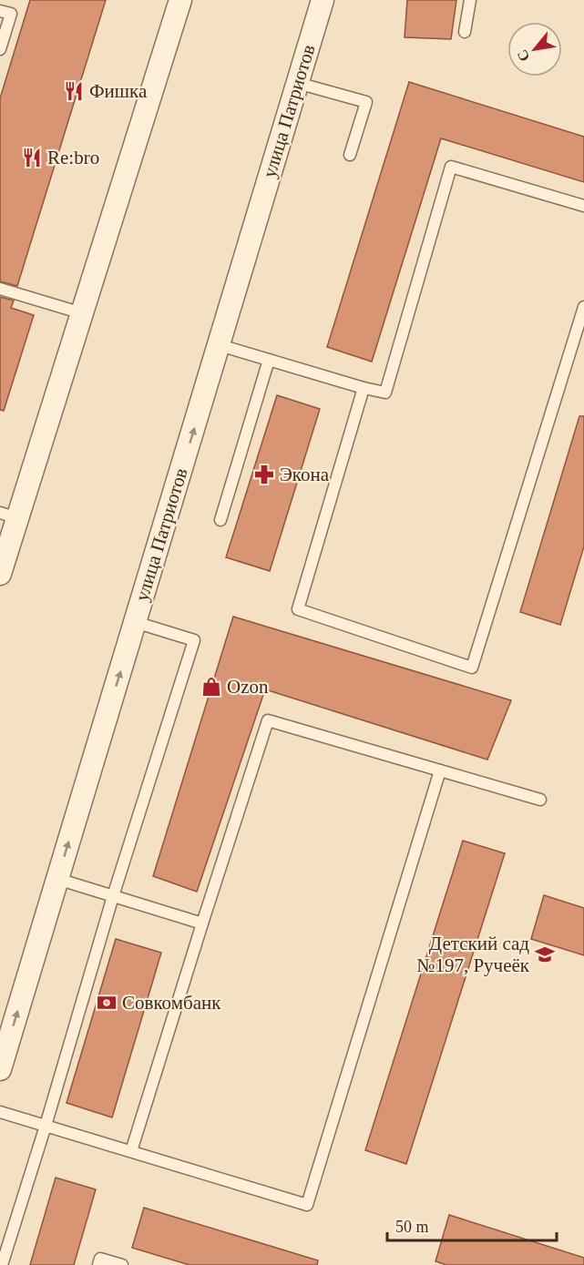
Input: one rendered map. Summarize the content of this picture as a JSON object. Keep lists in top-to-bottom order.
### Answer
{
  "streets": {
    "street": ["улица Патриотов"]
  },
  "places": {
    "restaurant": ["Фишка", "Re:bro"],
    "pharmacy": ["Экона"],
    "shop": ["Ozon"],
    "school or university": ["Детский сад №197, Ручеёк"],
    "bank": ["Совкомбанк"]
  },
  "scale_bar": "50 m",
  "north": "bottom left"
}
